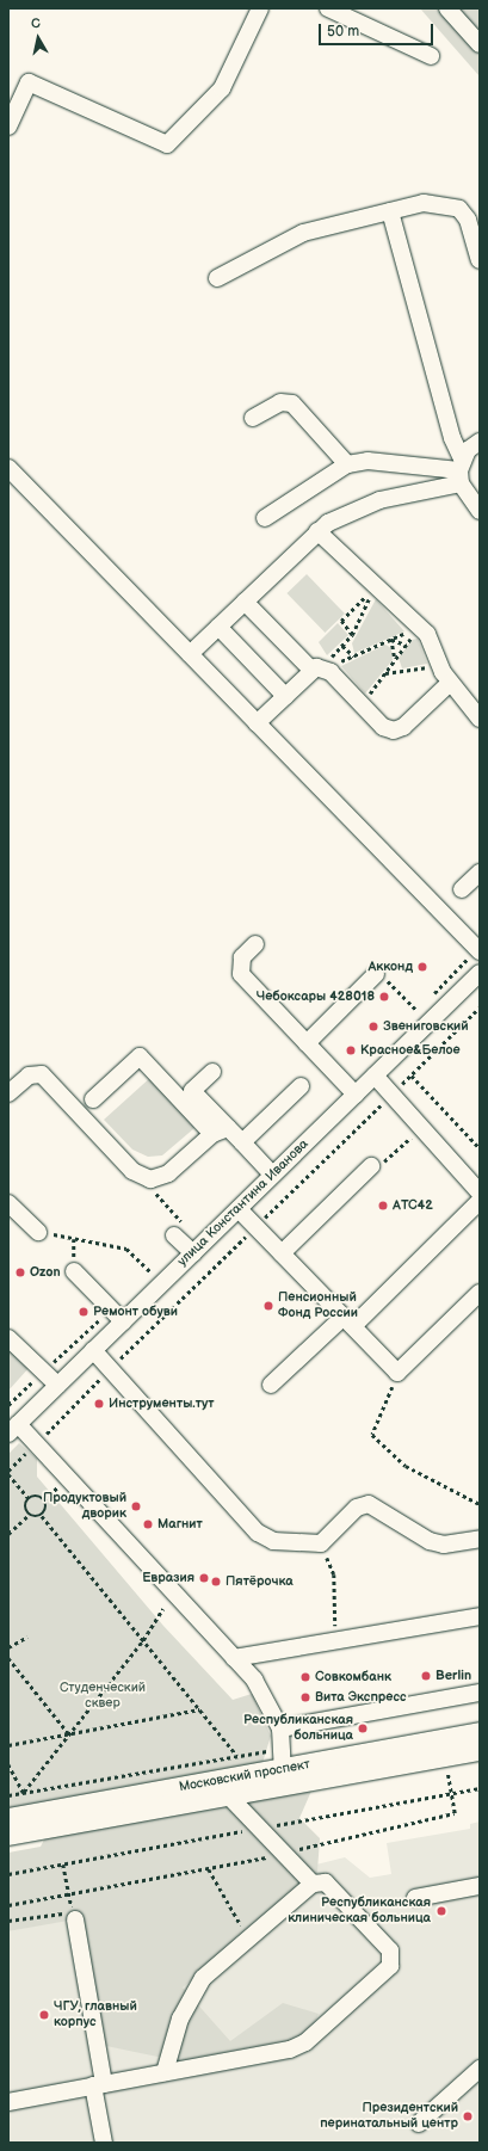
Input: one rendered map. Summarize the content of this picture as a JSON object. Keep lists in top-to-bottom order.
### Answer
{
  "streets": {
    "main road": ["Московский проспект"],
    "street": ["улица Константина Иванова"]
  },
  "parks": ["Студенческий сквер"],
  "places": [
    "Акконд",
    "Чебоксары 428018",
    "Звениговский",
    "Красное&Белое",
    "АТС42",
    "Ozon",
    "Пенсионный Фонд России",
    "Ремонт обуви",
    "Инструменты.тут",
    "Продуктовый дворик",
    "Магнит",
    "Евразия",
    "Пятёрочка",
    "Berlin",
    "Совкомбанк",
    "Вита Экспресс",
    "Республиканская больница",
    "Республиканская клиническая больница",
    "ЧГУ, главный корпус",
    "Президентский перинатальный центр"
  ],
  "scale_bar": "50 m",
  "north": "top"
}
